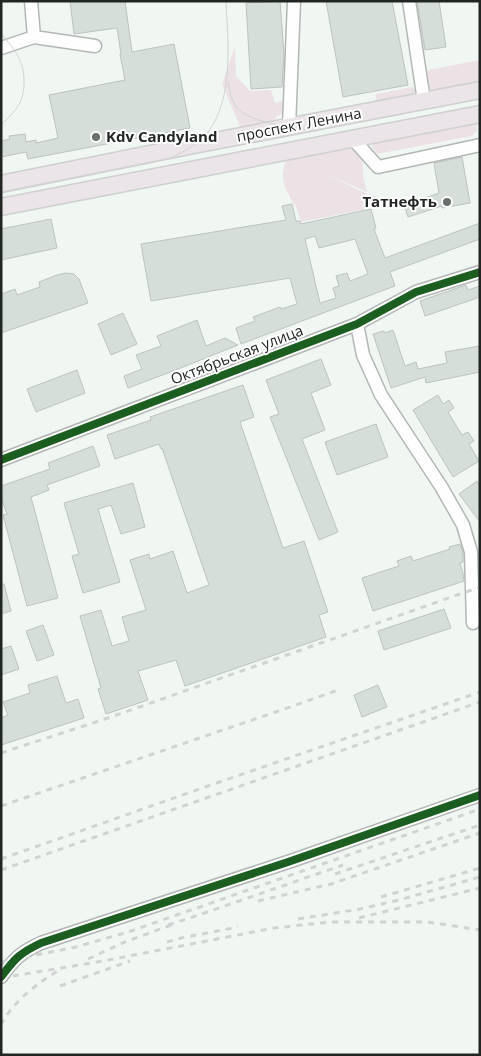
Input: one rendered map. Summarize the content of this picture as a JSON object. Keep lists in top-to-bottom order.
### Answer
{
  "streets": {
    "main road": ["проспект Ленина"],
    "street": ["Октябрьская улица"]
  },
  "places": ["Kdv Candyland", "Татнефть"]
}
